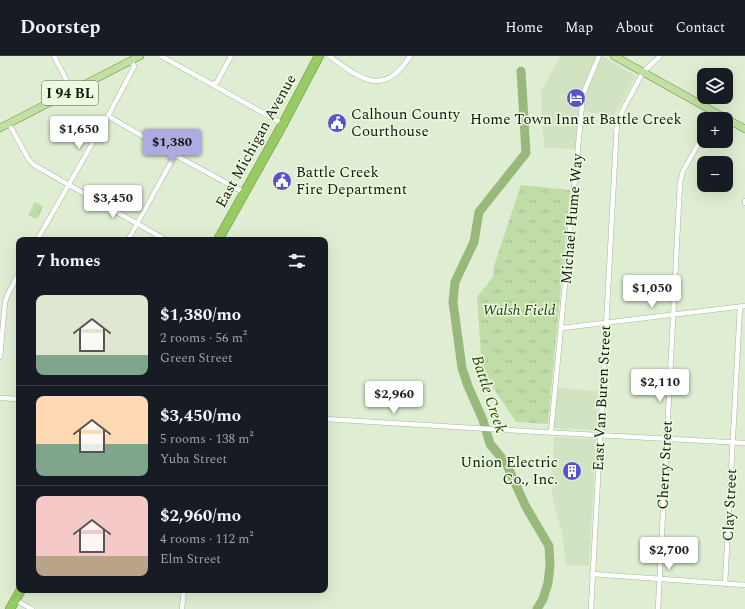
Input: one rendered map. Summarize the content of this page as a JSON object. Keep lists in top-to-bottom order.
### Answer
{
  "streets": {
    "highway": ["East Michigan Avenue"],
    "main road": ["I 94 BL"],
    "street": [
      "Michael Hume Way",
      "East Van Buren Street",
      "Cherry Street",
      "Clay Street"
    ]
  },
  "water": ["Battle Creek"],
  "parks": ["Walsh Field"],
  "places": {
    "hotel": ["Home Town Inn at Battle Creek"],
    "public building": ["Calhoun County Courthouse", "Battle Creek Fire Department"],
    "building": ["Union Electric Co., Inc."]
  },
  "page": {
    "header": "Doorstep",
    "nav": [
      "Home",
      "Map",
      "About",
      "Contact"
    ],
    "map_buttons": ["+", "−"],
    "price": [
      "$1,650",
      "$1,380",
      "$3,450",
      "$1,050",
      "$2,110",
      "$2,960",
      "$2,700"
    ],
    "heading": "7 homes",
    "list": [
      {
        "name": "$1,380/mo",
        "note": "2 rooms · 56 m² · Green Street"
      },
      {
        "name": "$3,450/mo",
        "note": "5 rooms · 138 m² · Yuba Street"
      },
      {
        "name": "$2,960/mo",
        "note": "4 rooms · 112 m² · Elm Street"
      }
    ]
  }
}
